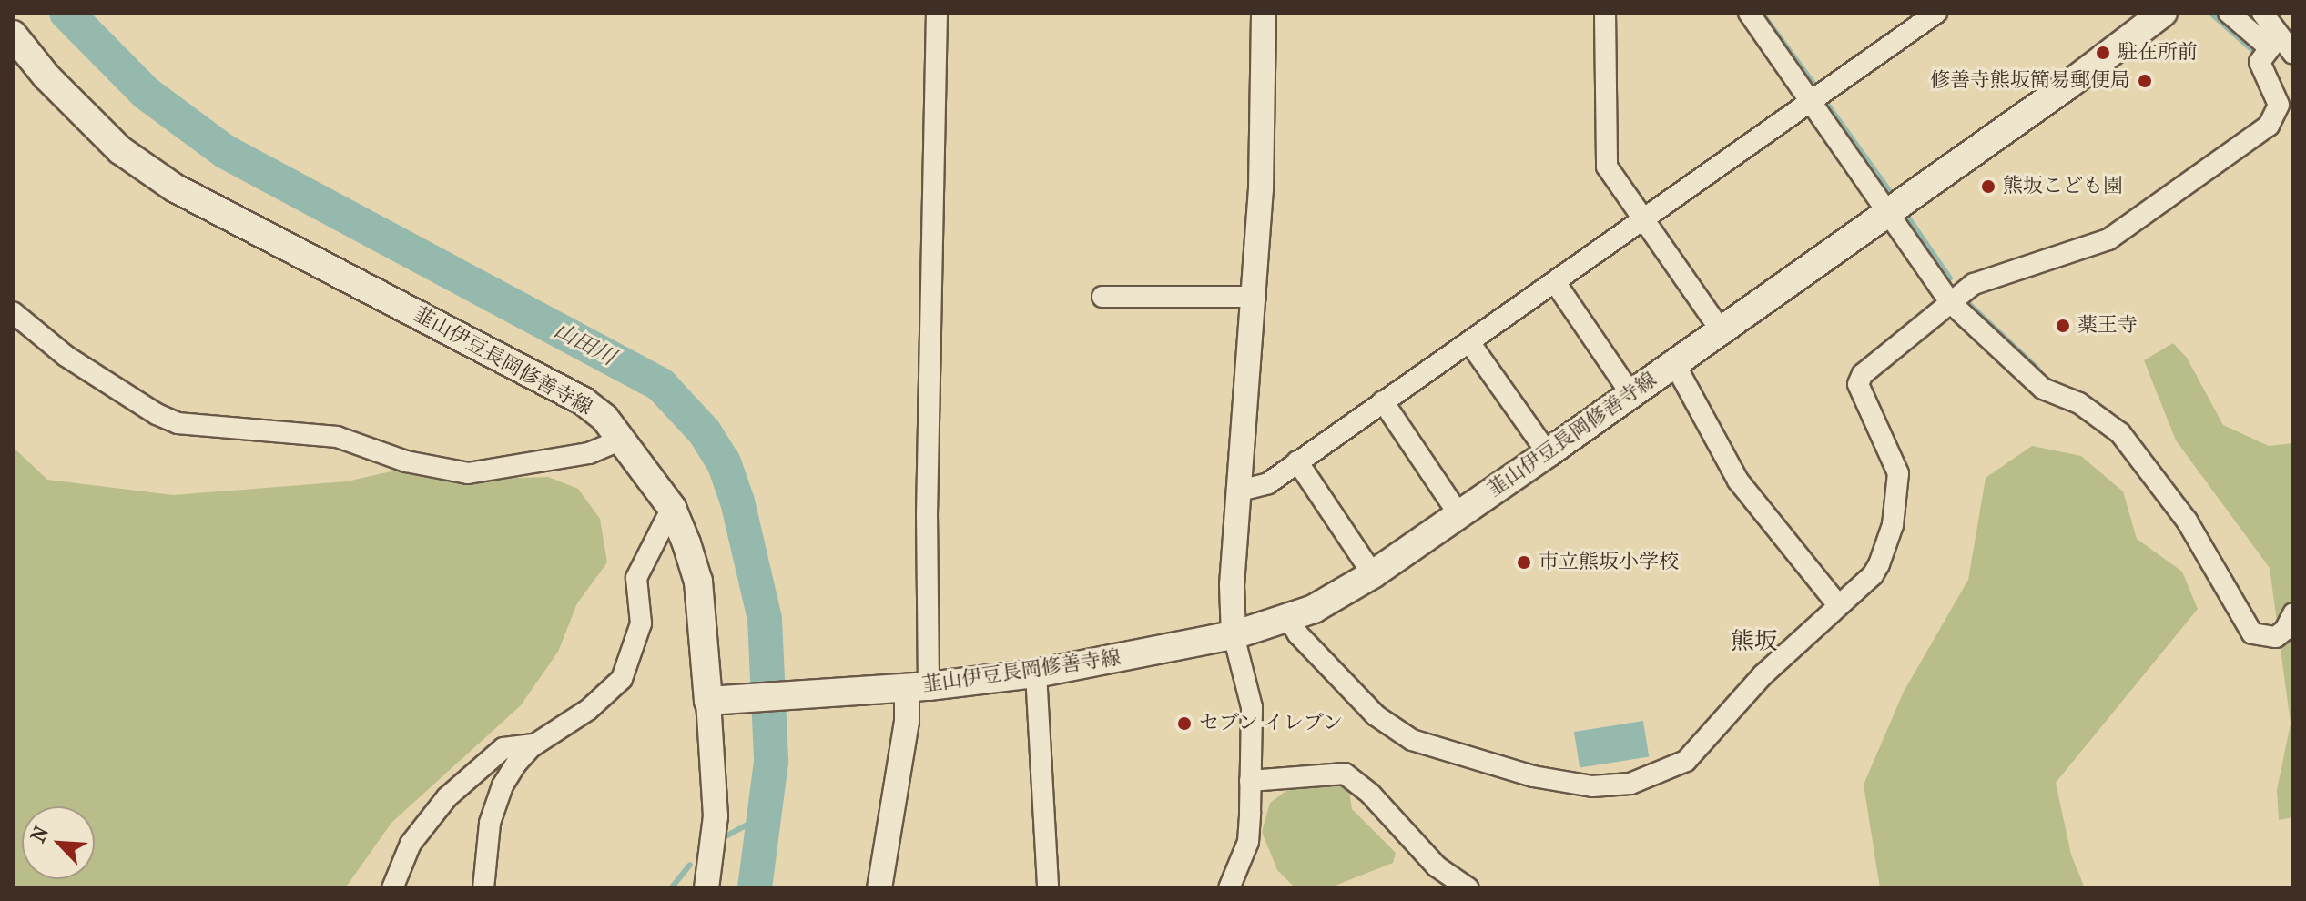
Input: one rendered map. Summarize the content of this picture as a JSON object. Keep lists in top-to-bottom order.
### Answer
{
  "streets": {
    "main road": ["韮山伊豆長岡修善寺線"]
  },
  "districts": ["熊坂"],
  "water": ["山田川"],
  "places": [
    "駐在所前",
    "修善寺熊坂簡易郵便局",
    "熊坂こども園",
    "薬王寺",
    "市立熊坂小学校",
    "セブン-イレブン"
  ],
  "north": "top left"
}
